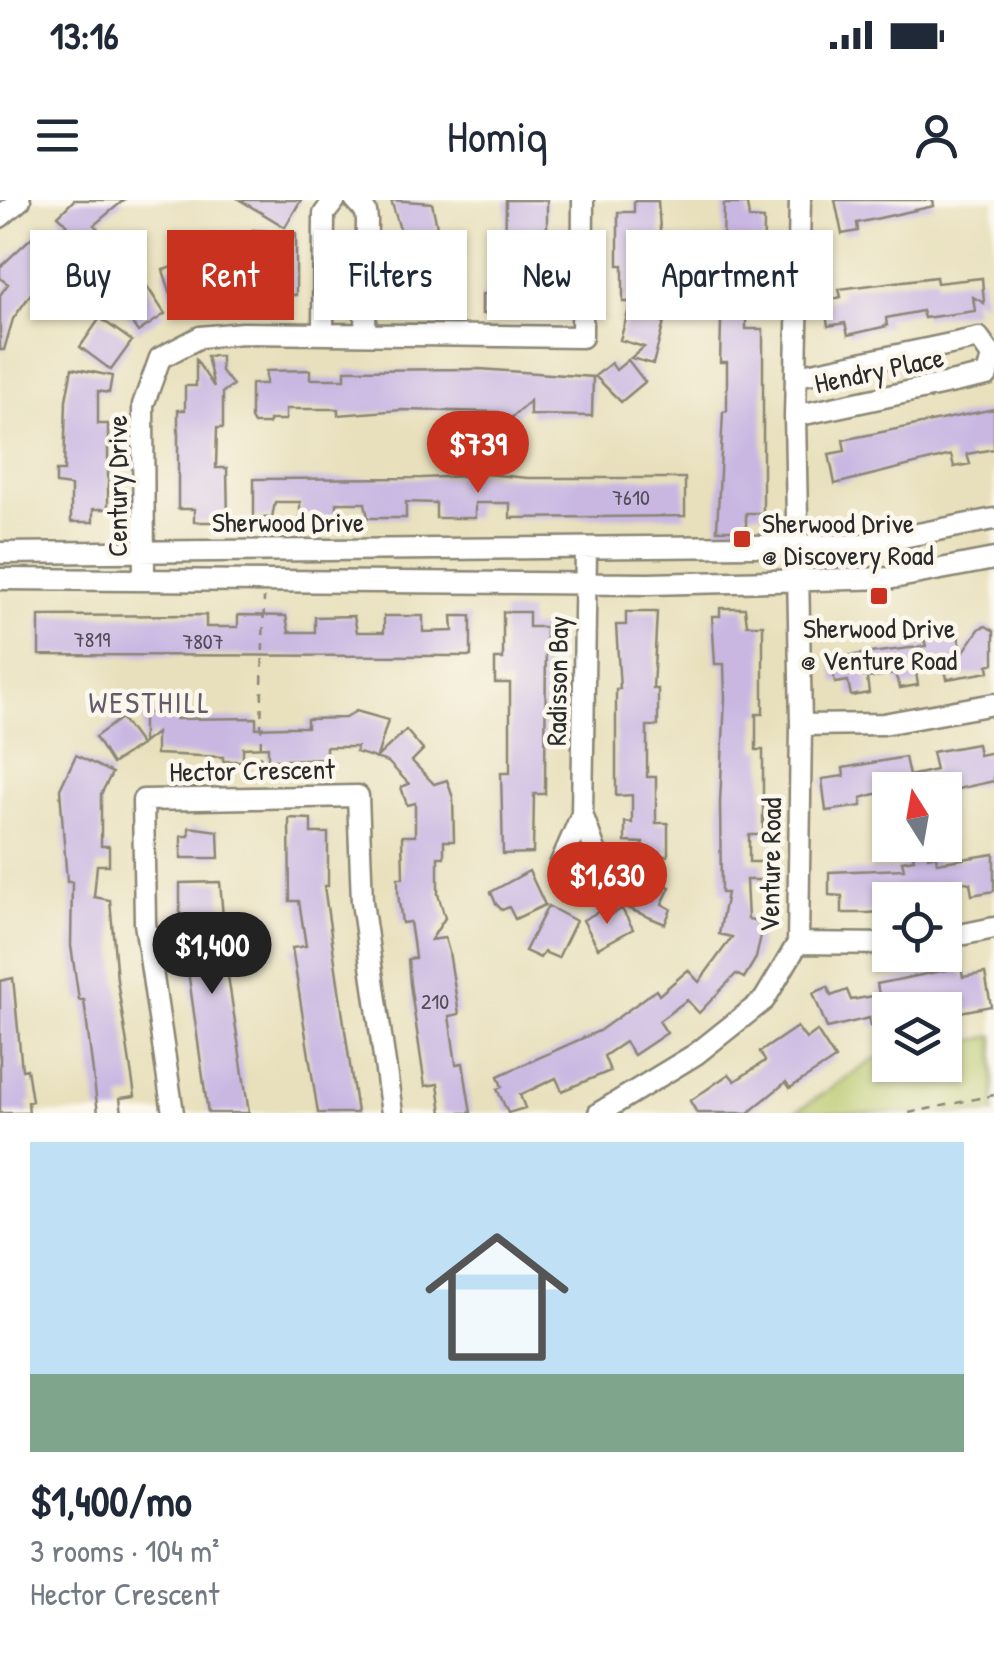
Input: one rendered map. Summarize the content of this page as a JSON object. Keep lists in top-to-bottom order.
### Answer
{
  "streets": {
    "street": [
      "Hendry Place",
      "Century Drive",
      "Sherwood Drive",
      "Radisson Bay",
      "Hector Crescent",
      "Venture Road"
    ]
  },
  "crossings": [
    ["Hendry Place", "Venture Road"],
    ["Century Drive", "Sherwood Drive"],
    ["Sherwood Drive", "Radisson Bay"],
    ["Sherwood Drive", "Venture Road"]
  ],
  "districts": ["WESTHILL"],
  "places": {
    "transit": ["Sherwood Drive @ Discovery Road", "Sherwood Drive @ Venture Road"]
  },
  "house_numbers": [
    "7610",
    "7819",
    "7807",
    "210"
  ],
  "north": "top",
  "page": {
    "status": "13:16",
    "header": "Homiq",
    "chip": [
      "Buy",
      "Rent",
      "Filters",
      "New",
      "Apartment"
    ],
    "price": ["$739", "$1,630", "$1,400"],
    "list": [
      {
        "name": "$1,400/mo",
        "note": "3 rooms · 104 m² · Hector Crescent"
      }
    ]
  }
}
